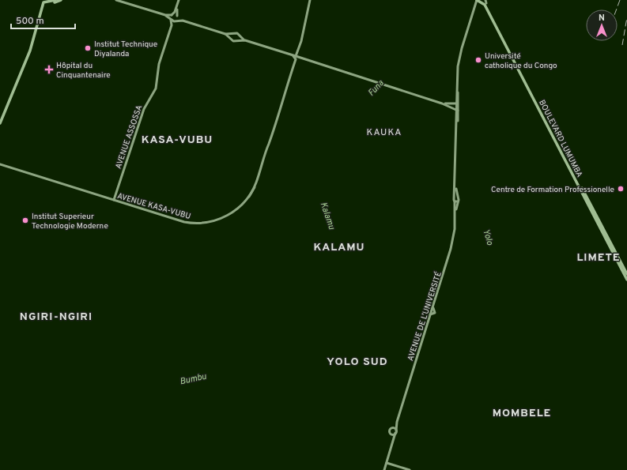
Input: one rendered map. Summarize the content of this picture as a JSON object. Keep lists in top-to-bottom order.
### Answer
{
  "streets": {
    "highway": ["BOULEVARD LUMUMBA"],
    "main road": ["AVENUE ASSOSSA", "AVENUE KASA-VUBU", "AVENUE DE L’UNIVERSITÉ"]
  },
  "crossings": [
    ["AVENUE ASSOSSA", "AVENUE KASA-VUBU"]
  ],
  "districts": [
    "KAUKA",
    "KASA-VUBU",
    "KALAMU",
    "LIMETE",
    "NGIRI-NGIRI",
    "YOLO SUD",
    "MOMBELE"
  ],
  "water": [
    "Funa",
    "Kalamu",
    "Yolo",
    "Bumbu"
  ],
  "places": {
    "other": [
      "Institut Technique Diyalanda",
      "Université catholique du Congo",
      "Centre de Formation Professionelle",
      "Institut Superieur Technologie Moderne"
    ],
    "health": ["Hôpital du Cinquantenaire"]
  },
  "scale_bar": "500 m",
  "north": "top"
}
